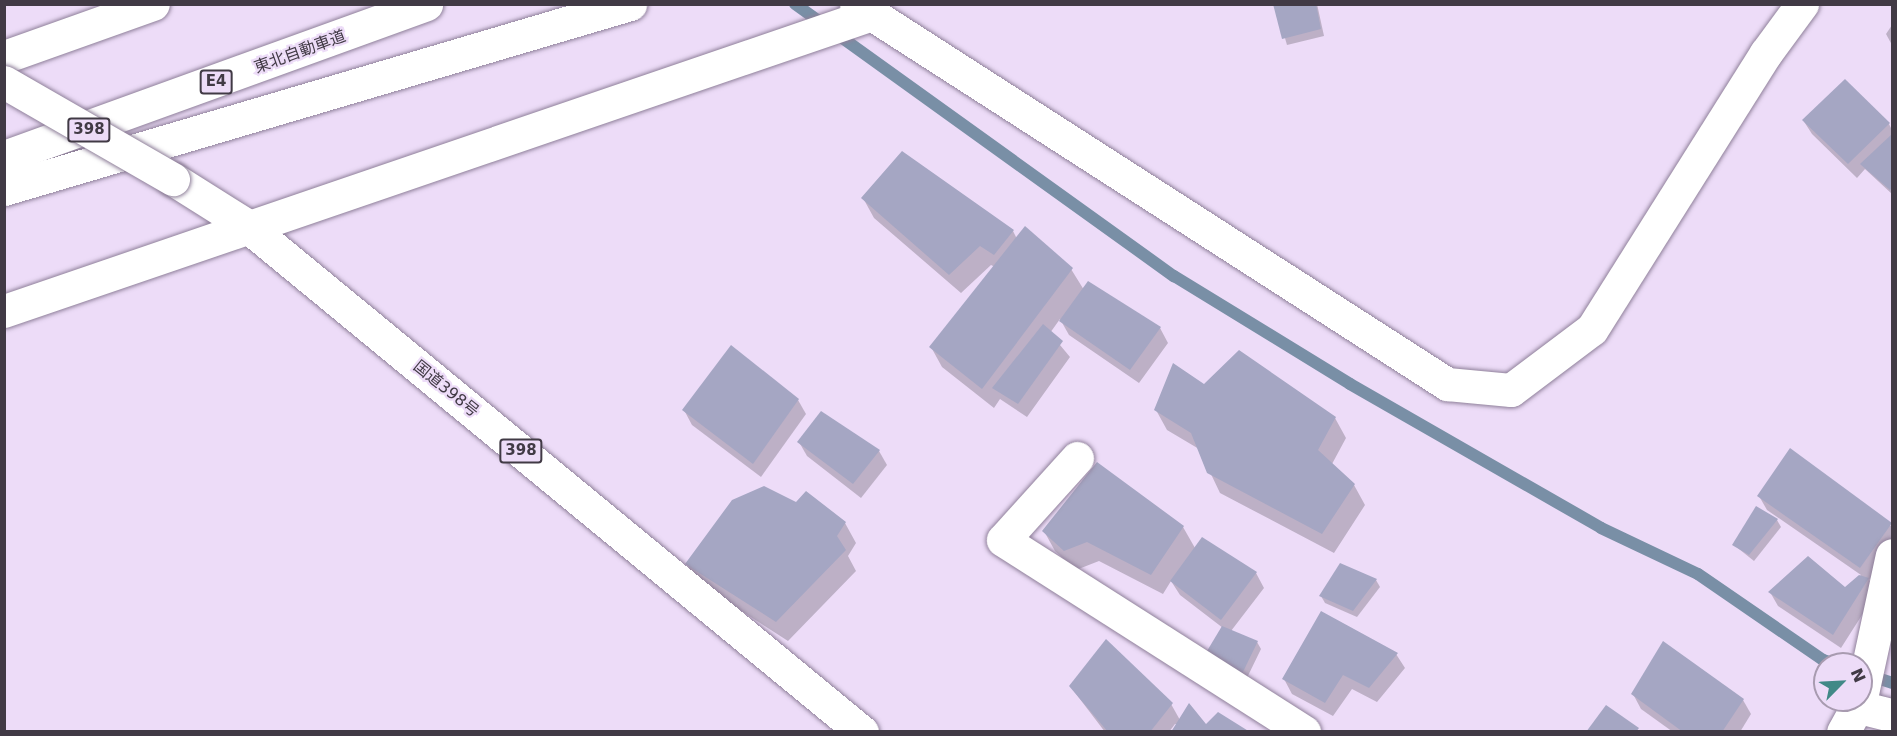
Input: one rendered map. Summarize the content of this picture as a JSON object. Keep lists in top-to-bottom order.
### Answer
{
  "streets": {
    "main road": [
      "東北自動車道",
      "E4",
      "398",
      "国道398号"
    ]
  },
  "north": "top right"
}
